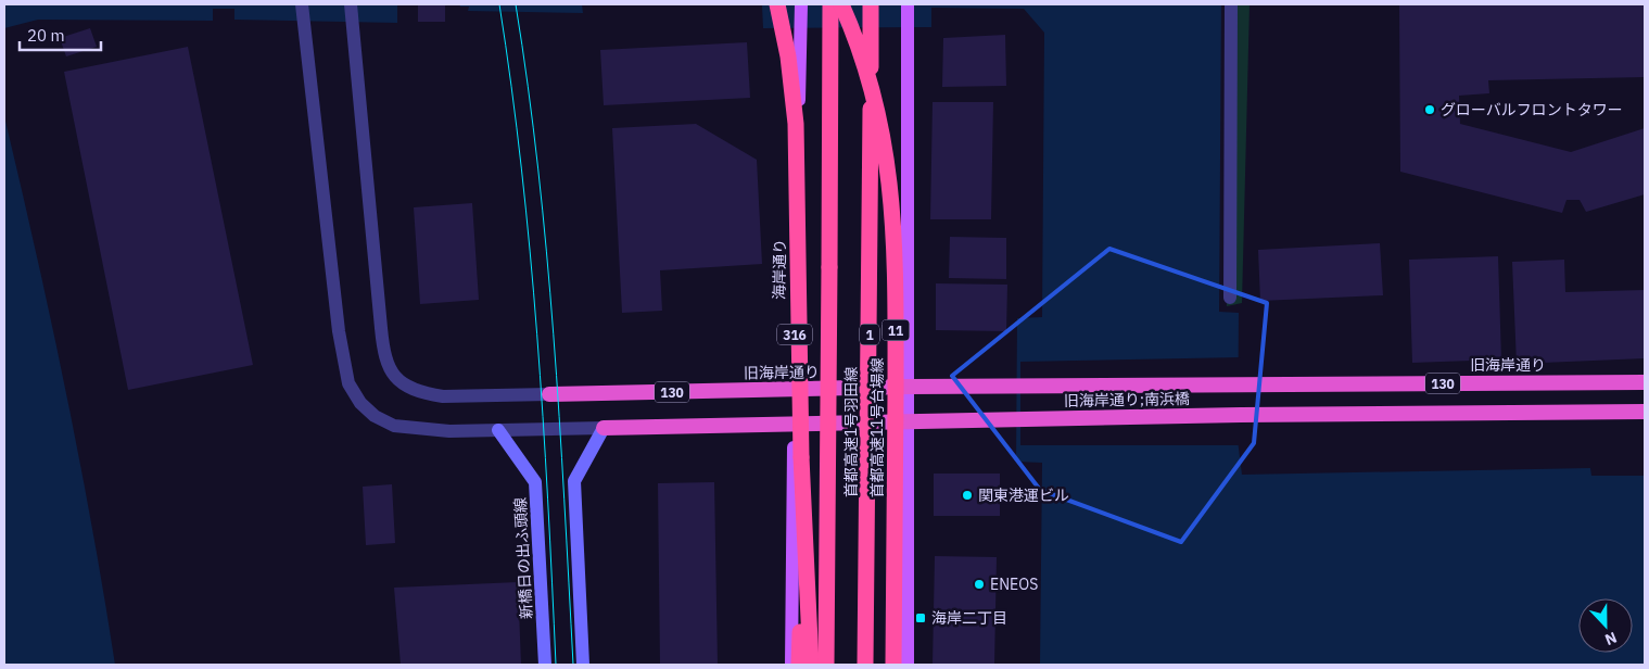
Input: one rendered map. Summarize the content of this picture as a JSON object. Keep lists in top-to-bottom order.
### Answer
{
  "streets": {
    "highway": [
      "11",
      "1",
      "旧海岸通り",
      "130",
      "旧海岸通り;南浜橋",
      "首都高速11号台場線",
      "首都高速1号羽田線"
    ],
    "main road": ["海岸通り", "316", "新橋日の出ふ頭線"]
  },
  "crossings": [
    ["海岸通り", "旧海岸通り"],
    ["海岸通り", "130"],
    ["旧海岸通り", "旧海岸通り;南浜橋"],
    ["130", "旧海岸通り;南浜橋"]
  ],
  "places": {
    "other": ["グローバルフロントタワー", "関東港運ビル", "ENEOS"],
    "transit": ["海岸二丁目"]
  },
  "scale_bar": "20 m",
  "north": "bottom"
}
